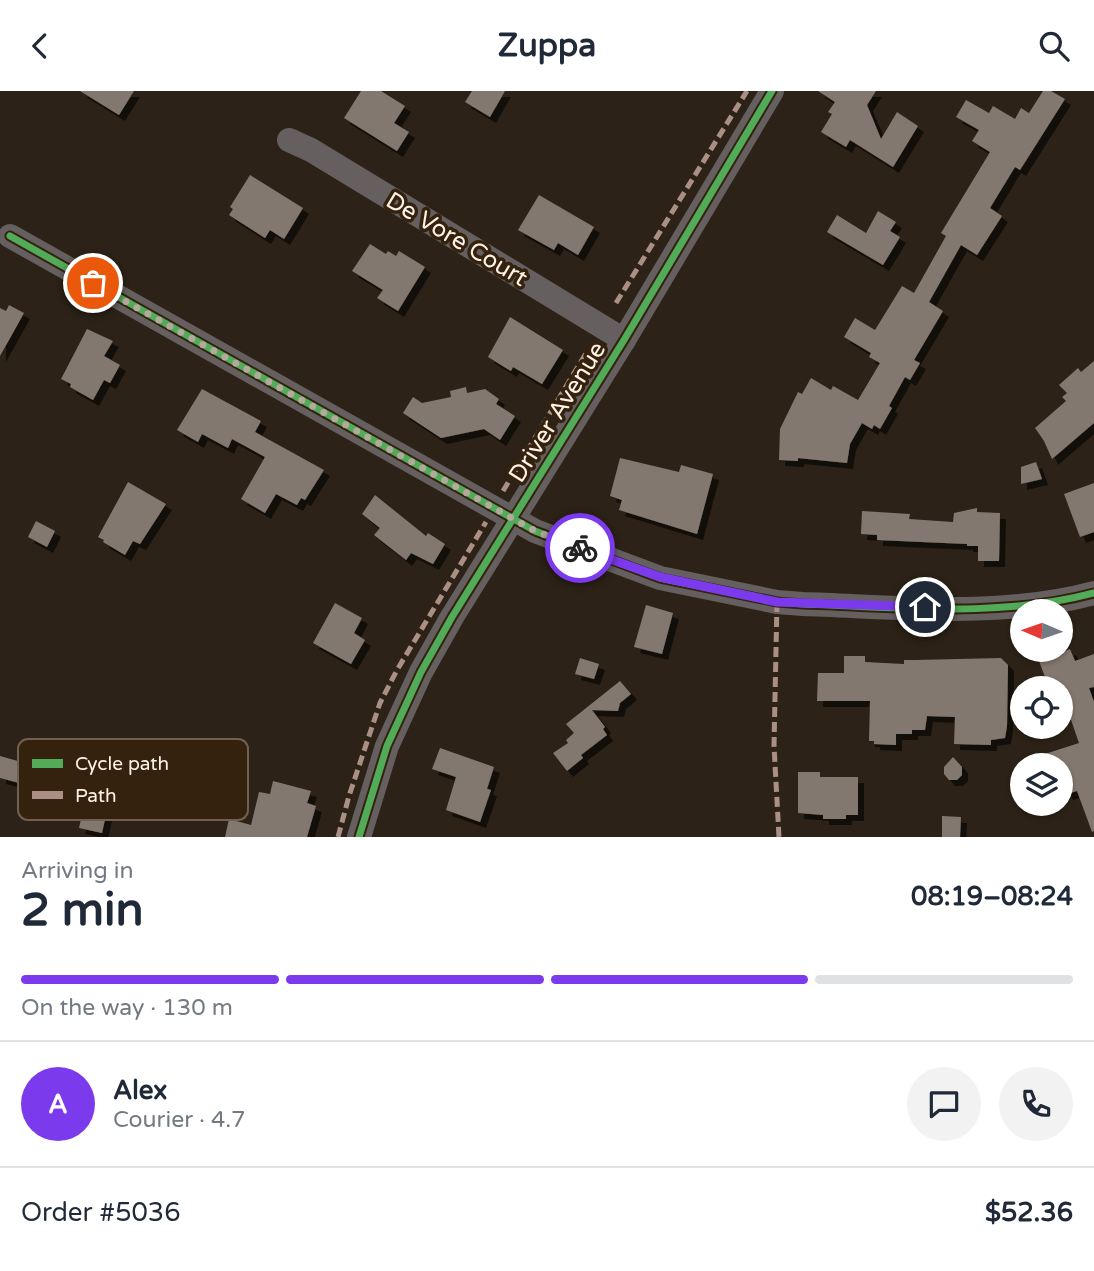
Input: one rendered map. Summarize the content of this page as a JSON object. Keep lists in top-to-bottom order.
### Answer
{
  "streets": {
    "street": ["De Vore Court", "Driver Avenue"]
  },
  "crossings": [
    ["De Vore Court", "Driver Avenue"]
  ],
  "legend": ["Cycle path", "Path"],
  "north": "left",
  "page": {
    "header": "Zuppa",
    "heading": ["2 min", "Arriving in", "08:19–08:24"],
    "panel": [
      "Alex",
      "Courier · 4.7",
      "Order #5036",
      "$52.36"
    ],
    "bar": "On the way · 130 m",
    "round": "A"
  }
}
